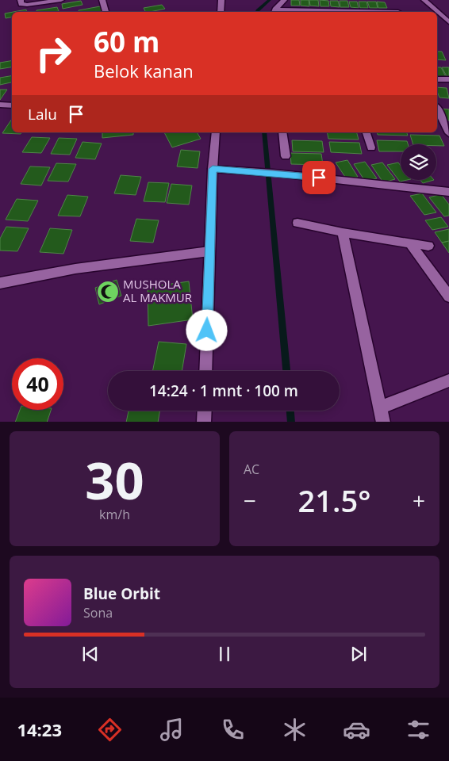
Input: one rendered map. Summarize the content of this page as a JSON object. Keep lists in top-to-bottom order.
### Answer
{
  "places": {
    "mosque": ["MUSHOLA AL MAKMUR"]
  },
  "page": {
    "turn": ["60 m", "Belok kanan"],
    "then": "Lalu",
    "limit": "40",
    "trip": "14:24 · 1 mnt · 100 m",
    "tile": [
      ["30", "km/h"],
      "AC"
    ],
    "heat": ["−", "21.5°", "+"],
    "song": ["Blue Orbit", "Sona"],
    "tabs": "14:23"
  }
}
